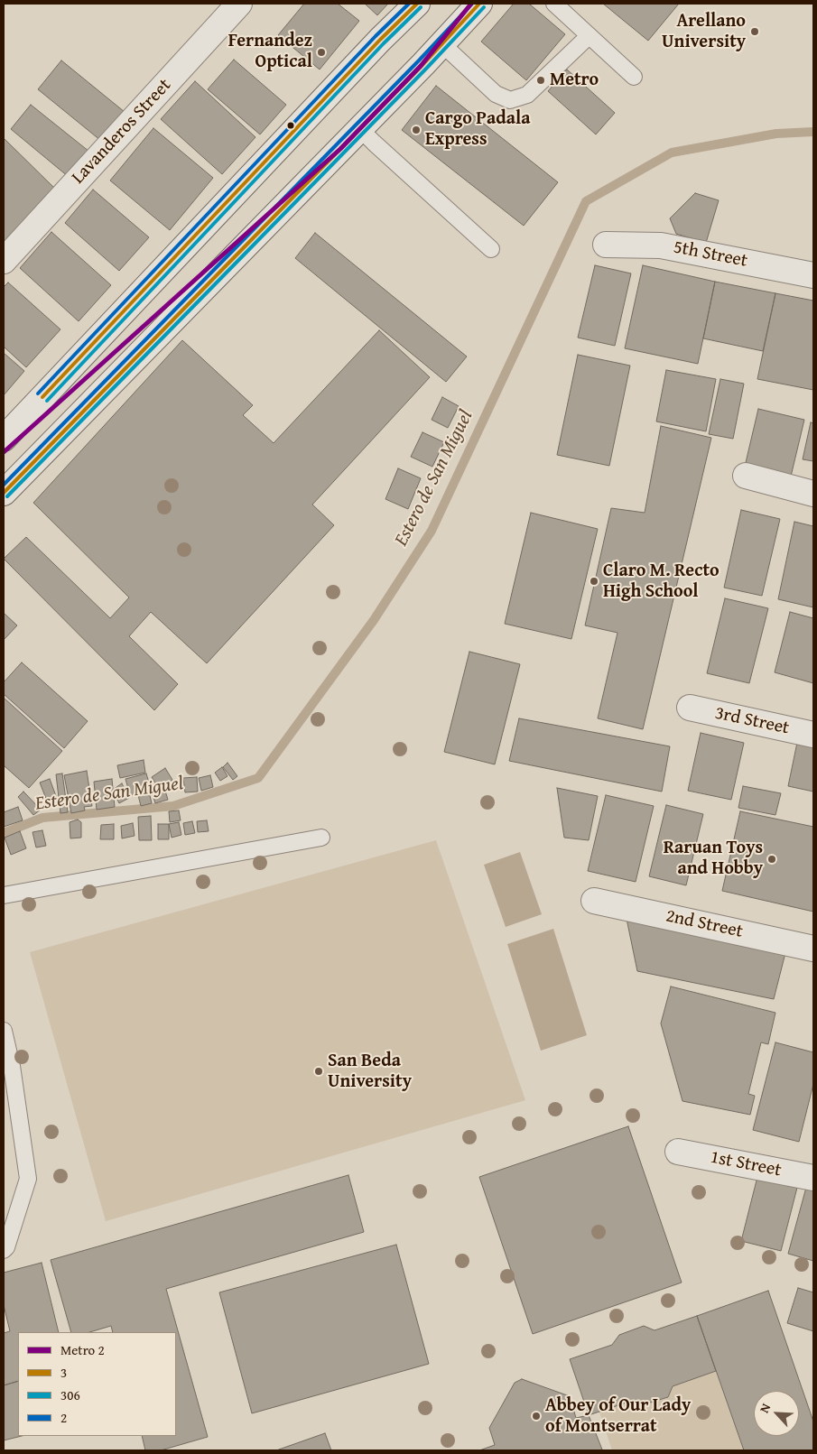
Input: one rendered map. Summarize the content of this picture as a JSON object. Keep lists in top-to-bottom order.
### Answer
{
  "streets": {
    "main road": [
      "Lavanderos Street",
      "5th Street",
      "3rd Street",
      "2nd Street",
      "1st Street"
    ]
  },
  "water": ["Estero de San Miguel"],
  "places": [
    "Arellano University",
    "Fernandez Optical",
    "Metro",
    "Cargo Padala Express",
    "Claro M. Recto High School",
    "Raruan Toys and Hobby",
    "San Beda University",
    "Abbey of Our Lady of Montserrat"
  ],
  "lines": [
    "metro line 2",
    "transit line 3",
    "transit line 2",
    "transit line 306"
  ],
  "legend": [
    "Metro 2",
    "3",
    "306",
    "2"
  ],
  "north": "top left"
}
